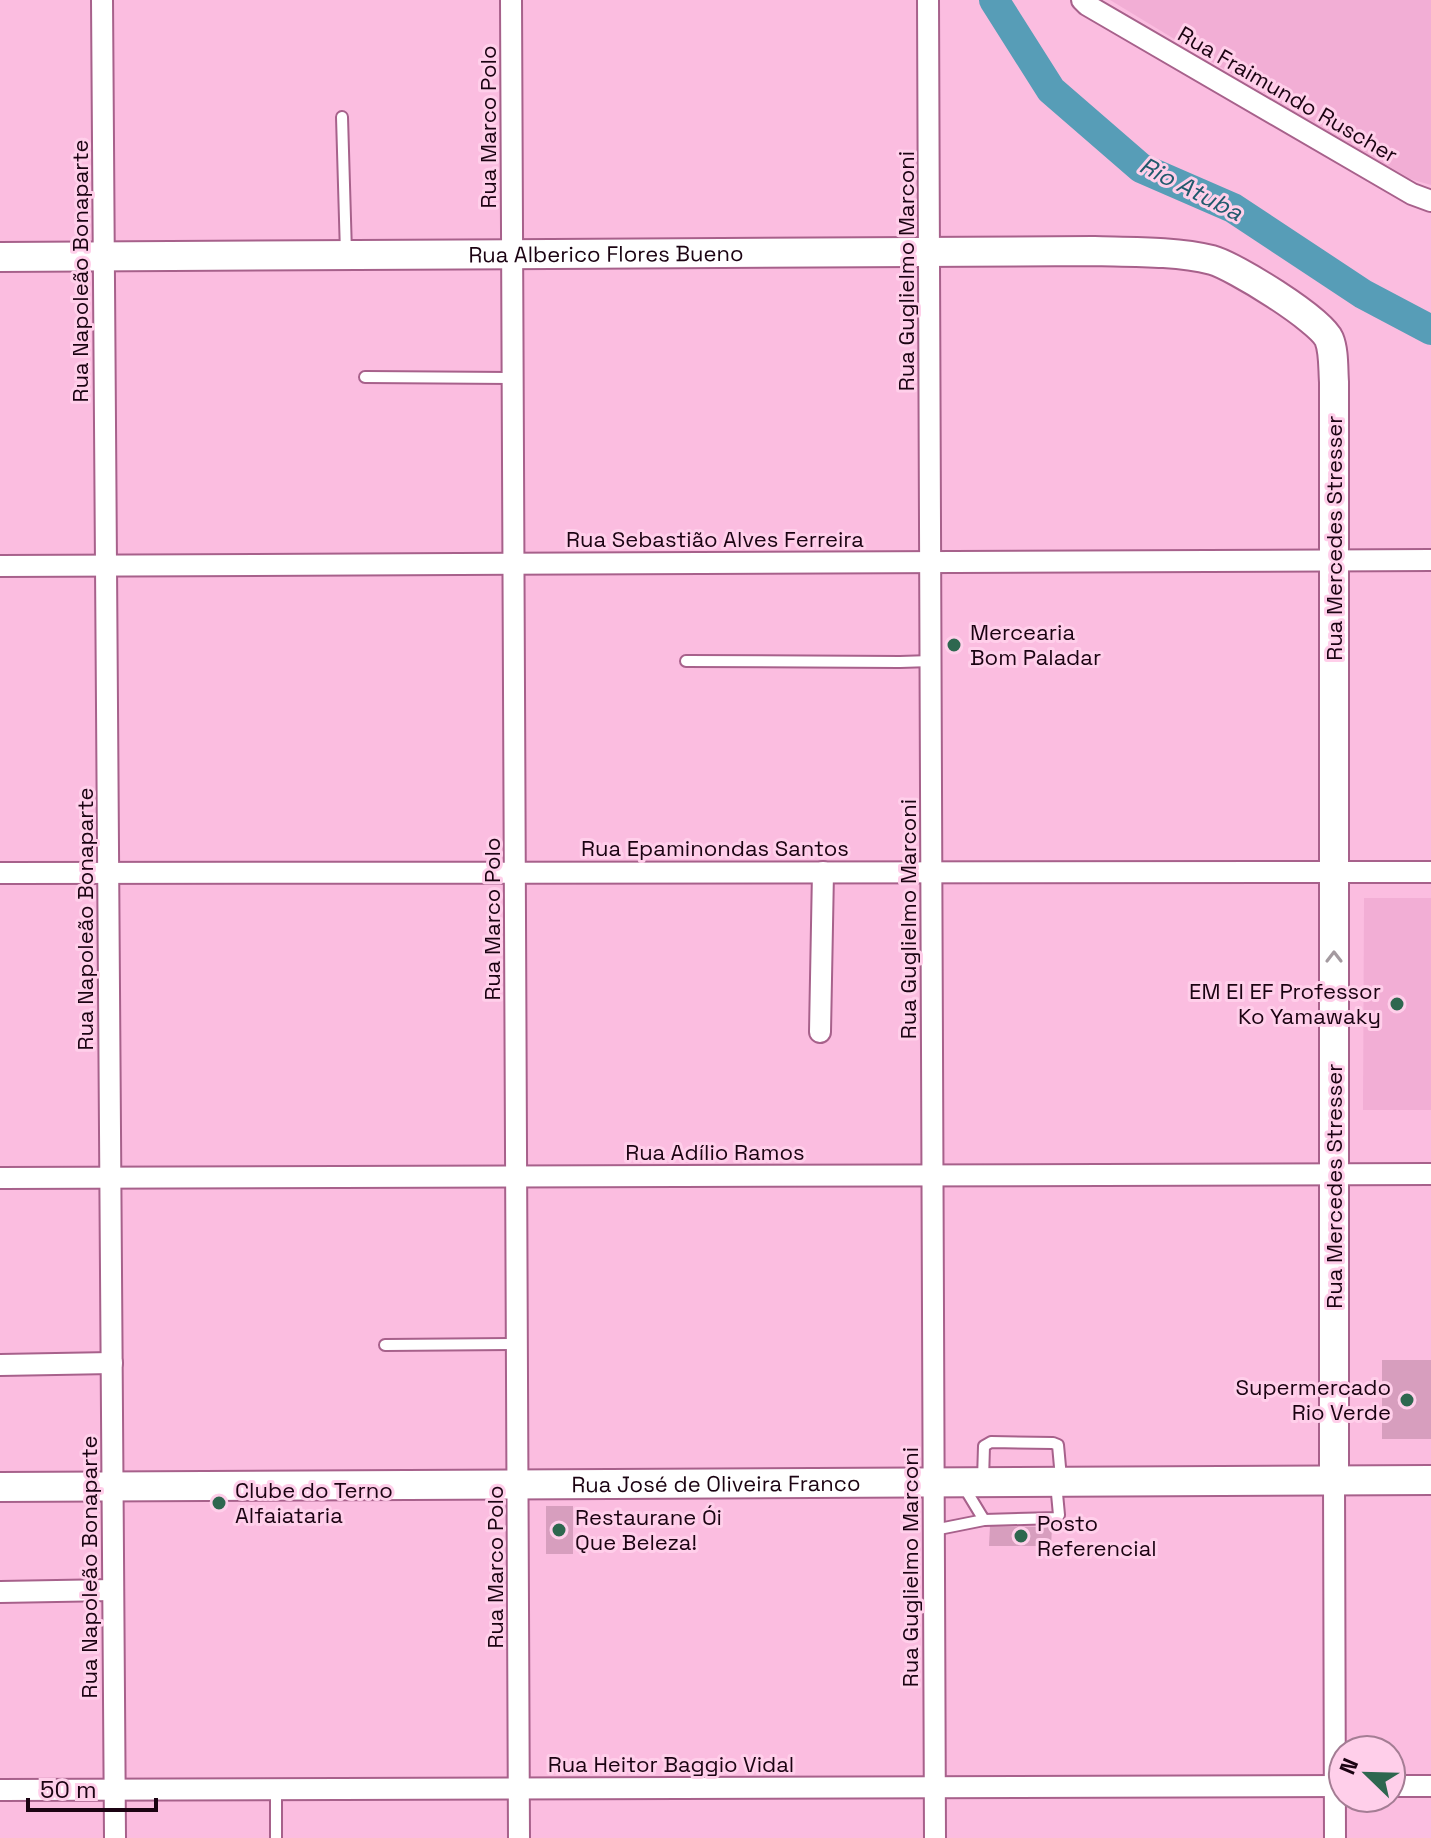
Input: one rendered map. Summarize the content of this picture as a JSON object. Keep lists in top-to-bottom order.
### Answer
{
  "streets": {
    "street": [
      "Rua Fraimundo Ruscher",
      "Rua Marco Polo",
      "Rua Alberico Flores Bueno",
      "Rua Napoleão Bonaparte",
      "Rua Guglielmo Marconi",
      "Rua Mercedes Stresser",
      "Rua Sebastião Alves Ferreira",
      "Rua Epaminondas Santos",
      "Rua Adílio Ramos",
      "Rua José de Oliveira Franco",
      "Rua Heitor Baggio Vidal"
    ]
  },
  "crossings": [
    ["Rua Marco Polo", "Rua Alberico Flores Bueno"],
    ["Rua Marco Polo", "Rua Sebastião Alves Ferreira"],
    ["Rua Marco Polo", "Rua Epaminondas Santos"],
    ["Rua Marco Polo", "Rua Adílio Ramos"],
    ["Rua Marco Polo", "Rua José de Oliveira Franco"],
    ["Rua Marco Polo", "Rua Heitor Baggio Vidal"],
    ["Rua Alberico Flores Bueno", "Rua Napoleão Bonaparte"],
    ["Rua Alberico Flores Bueno", "Rua Guglielmo Marconi"],
    ["Rua Alberico Flores Bueno", "Rua Mercedes Stresser"],
    ["Rua Napoleão Bonaparte", "Rua Sebastião Alves Ferreira"],
    ["Rua Napoleão Bonaparte", "Rua Epaminondas Santos"],
    ["Rua Napoleão Bonaparte", "Rua Adílio Ramos"],
    ["Rua Napoleão Bonaparte", "Rua José de Oliveira Franco"],
    ["Rua Napoleão Bonaparte", "Rua Heitor Baggio Vidal"],
    ["Rua Guglielmo Marconi", "Rua Sebastião Alves Ferreira"],
    ["Rua Guglielmo Marconi", "Rua Epaminondas Santos"],
    ["Rua Guglielmo Marconi", "Rua Adílio Ramos"],
    ["Rua Guglielmo Marconi", "Rua José de Oliveira Franco"],
    ["Rua Guglielmo Marconi", "Rua Heitor Baggio Vidal"],
    ["Rua Mercedes Stresser", "Rua Sebastião Alves Ferreira"],
    ["Rua Mercedes Stresser", "Rua Epaminondas Santos"],
    ["Rua Mercedes Stresser", "Rua Adílio Ramos"],
    ["Rua Mercedes Stresser", "Rua José de Oliveira Franco"]
  ],
  "water": ["Rio Atuba"],
  "places": [
    "Mercearia Bom Paladar",
    "EM EI EF Professor Ko Yamawaky",
    "Supermercado Rio Verde",
    "Clube do Terno Alfaiataria",
    "Restaurane Ói Que Beleza!",
    "Posto Referencial"
  ],
  "scale_bar": "50 m",
  "north": "top left"
}
